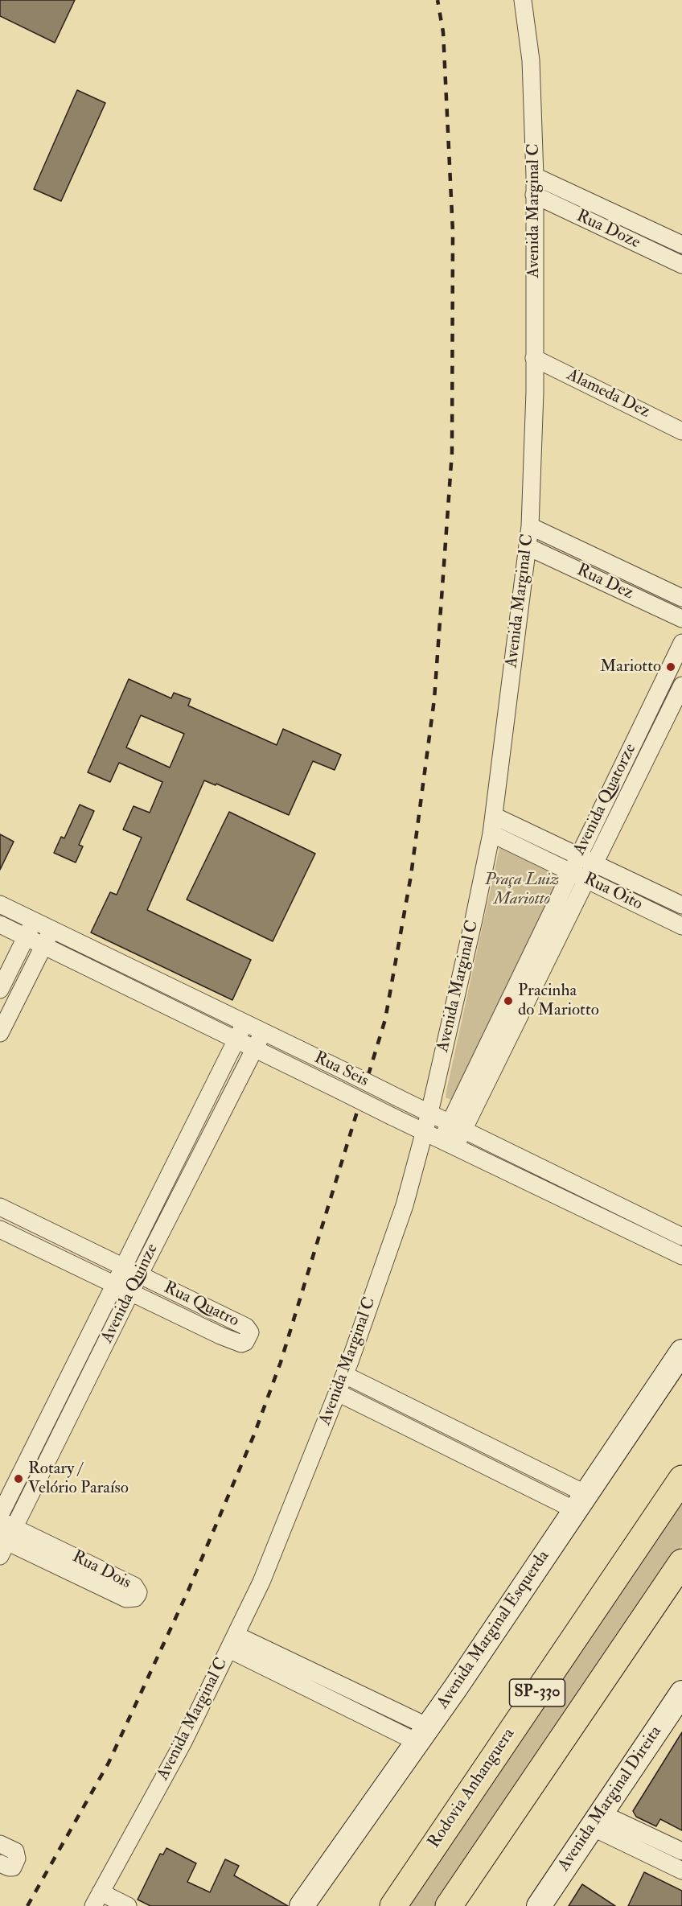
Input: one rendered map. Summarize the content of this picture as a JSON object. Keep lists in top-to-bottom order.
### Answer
{
  "streets": {
    "highway": ["SP-330", "Rodovia Anhanguera"],
    "main road": ["Avenida Marginal Esquerda", "Avenida Marginal Direita"],
    "street": [
      "Avenida Marginal C",
      "Rua Doze",
      "Alameda Dez",
      "Rua Dez",
      "Avenida Quatorze",
      "Rua Oito",
      "Rua Seis",
      "Avenida Quinze",
      "Rua Quatro",
      "Rua Dois"
    ]
  },
  "crossings": [
    ["Avenida Marginal C", "Rua Doze"],
    ["Avenida Marginal C", "Alameda Dez"],
    ["Avenida Marginal C", "Rua Dez"],
    ["Avenida Marginal C", "Rua Oito"],
    ["Avenida Marginal C", "Rua Seis"],
    ["Avenida Quatorze", "Rua Oito"],
    ["Avenida Quatorze", "Rua Seis"],
    ["Rua Seis", "Avenida Quinze"],
    ["Avenida Quinze", "Rua Quatro"],
    ["Avenida Quinze", "Rua Dois"]
  ],
  "parks": ["Praça Luiz Mariotto"],
  "places": ["Mariotto", "Pracinha do Mariotto", "Rotary / Velório Paraíso"]
}
